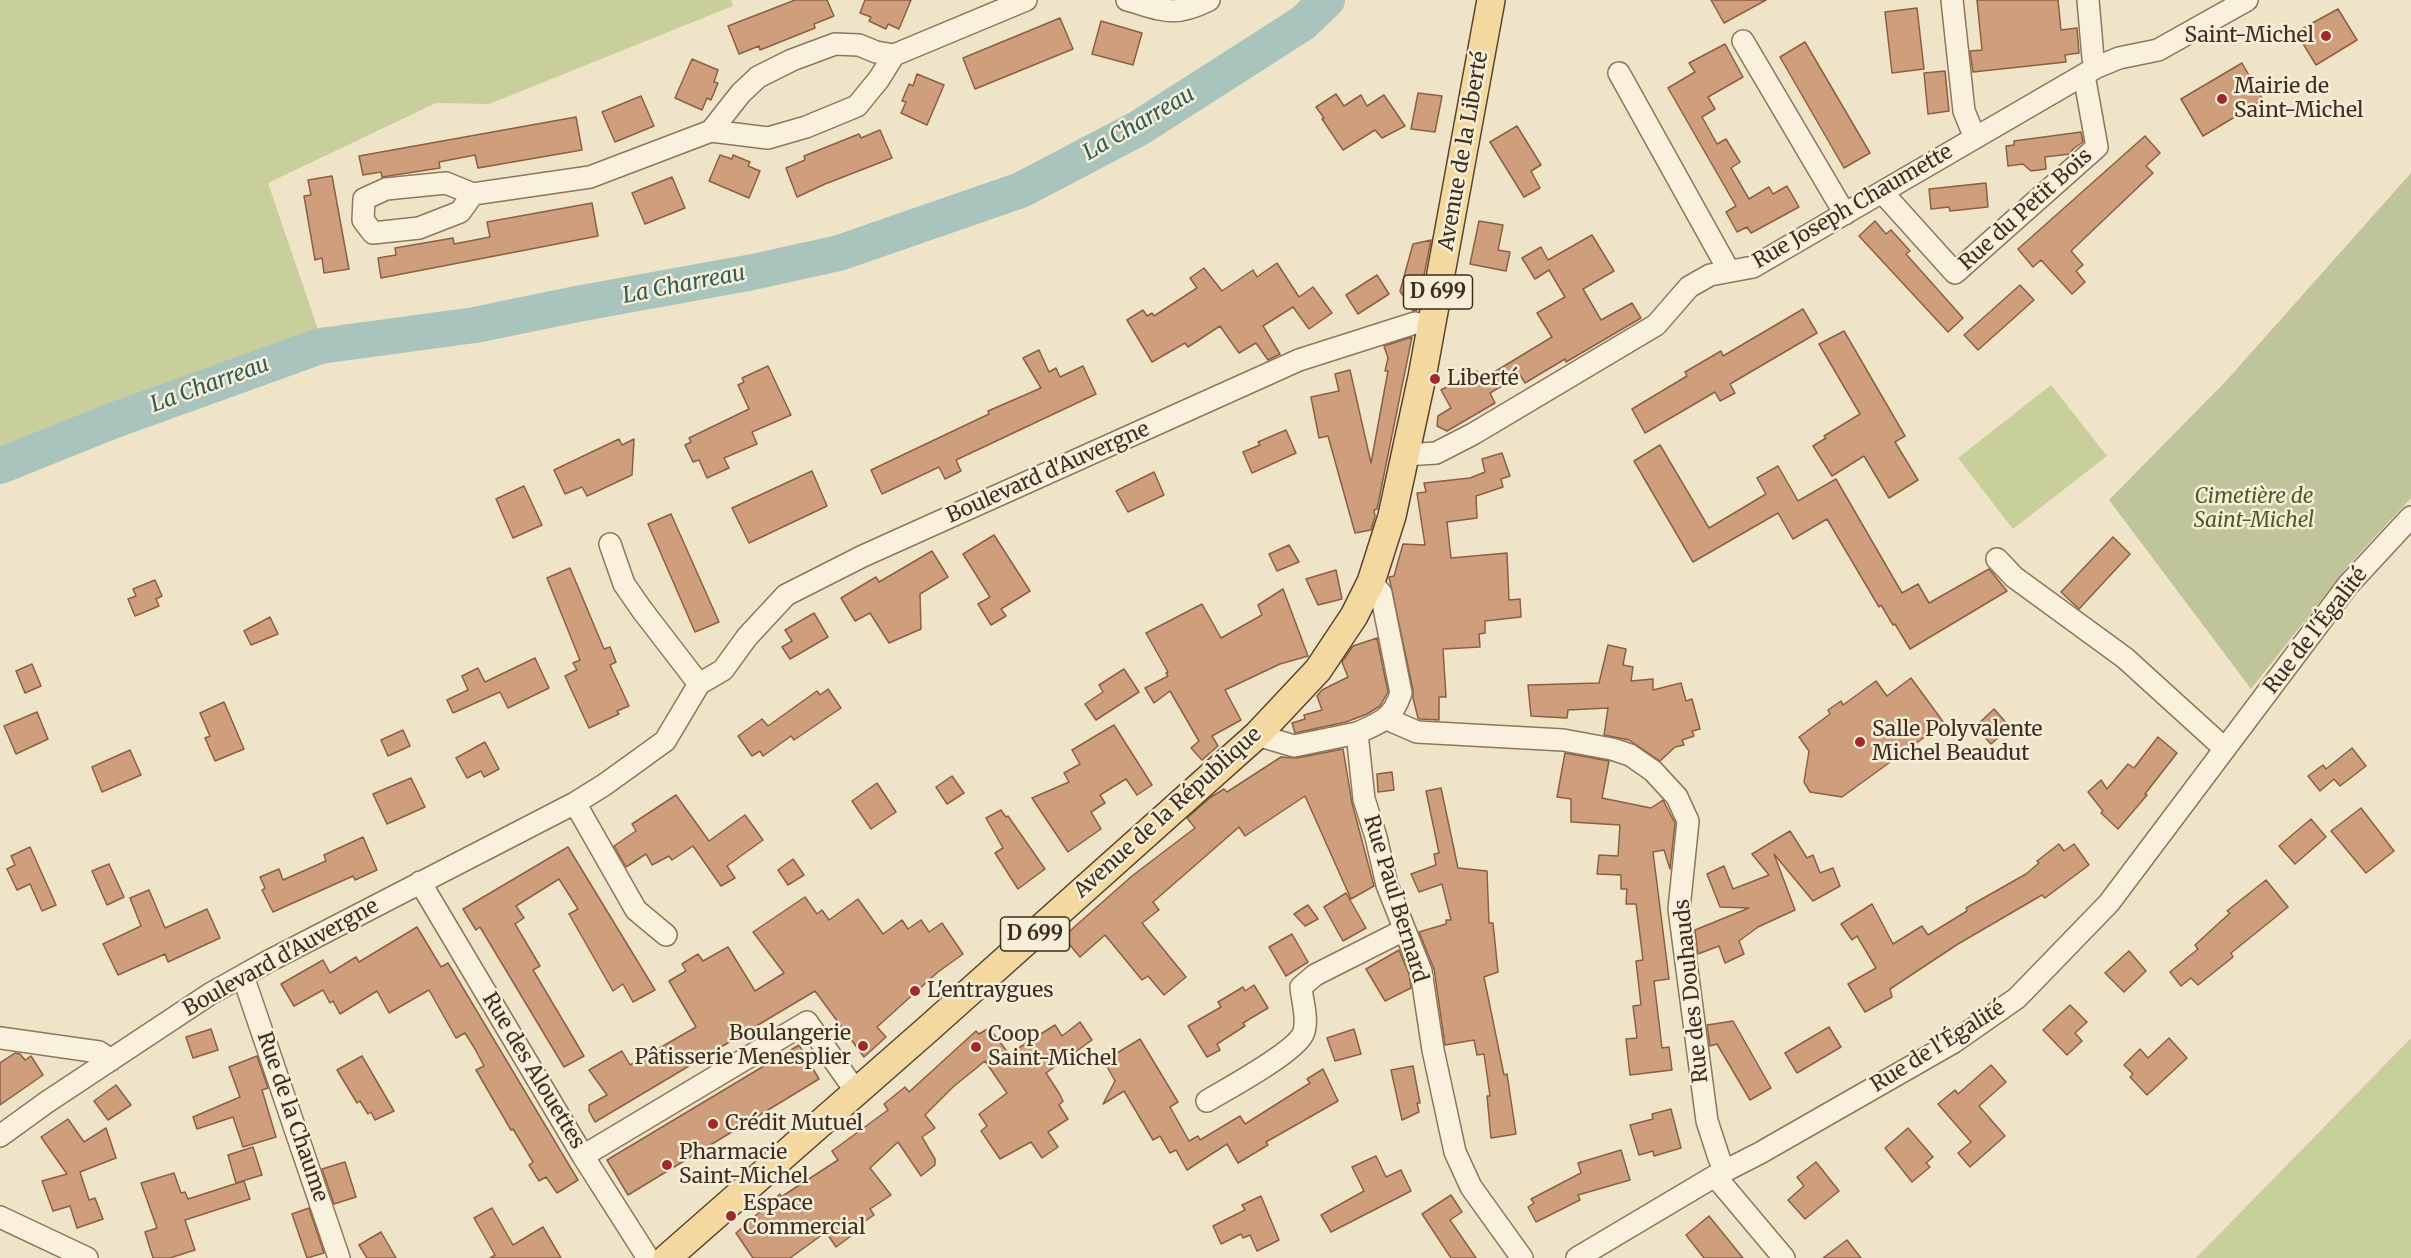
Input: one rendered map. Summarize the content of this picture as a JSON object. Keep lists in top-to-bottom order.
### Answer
{
  "streets": {
    "main road": ["Avenue de la Liberté", "D 699", "Avenue de la République"],
    "street": [
      "Rue Joseph Chaumette",
      "Rue du Petit Bois",
      "Boulevard d'Auvergne",
      "Rue de l'Égalité",
      "Rue Paul Bernard",
      "Rue des Douhauds",
      "Rue des Alouettes",
      "Rue de la Chaume"
    ]
  },
  "crossings": [
    ["Avenue de la Liberté", "Rue Joseph Chaumette"],
    ["Avenue de la Liberté", "Boulevard d'Auvergne"],
    ["Avenue de la Liberté", "Avenue de la République"],
    ["Rue Joseph Chaumette", "Rue du Petit Bois"],
    ["Boulevard d'Auvergne", "Rue des Alouettes"],
    ["Boulevard d'Auvergne", "Rue de la Chaume"],
    ["Rue de l'Égalité", "Rue des Douhauds"]
  ],
  "water": ["La Charreau"],
  "parks": ["Cimetière de Saint-Michel"],
  "places": [
    "Saint-Michel",
    "Mairie de Saint-Michel",
    "Liberté",
    "Salle Polyvalente Michel Beaudut",
    "L'entraygues",
    "Boulangerie Pâtisserie Menesplier",
    "Coop Saint-Michel",
    "Crédit Mutuel",
    "Pharmacie Saint-Michel",
    "Espace Commercial"
  ]
}
